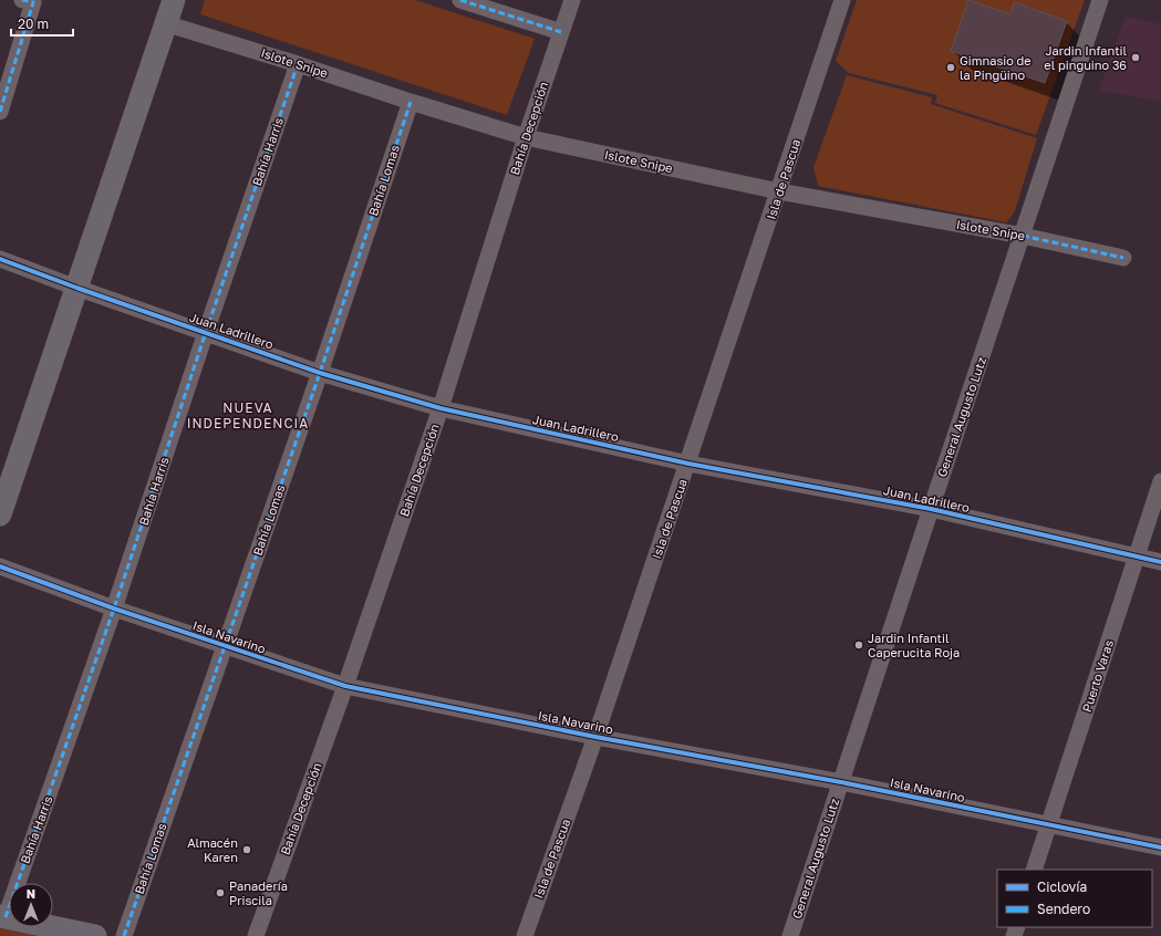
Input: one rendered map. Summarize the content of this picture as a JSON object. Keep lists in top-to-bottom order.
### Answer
{
  "streets": {
    "street": [
      "Islote Snipe",
      "Bahía Decepción",
      "Bahía Harris",
      "Isla de Pascua",
      "Bahía Lomas",
      "Juan Ladrillero",
      "General Augusto Lutz",
      "Isla Navarino",
      "Puerto Varas"
    ]
  },
  "crossings": [
    ["Islote Snipe", "Bahía Decepción"],
    ["Islote Snipe", "Bahía Harris"],
    ["Islote Snipe", "Isla de Pascua"],
    ["Islote Snipe", "Bahía Lomas"],
    ["Islote Snipe", "General Augusto Lutz"],
    ["Bahía Decepción", "Juan Ladrillero"],
    ["Bahía Decepción", "Isla Navarino"],
    ["Bahía Harris", "Juan Ladrillero"],
    ["Bahía Harris", "Isla Navarino"],
    ["Isla de Pascua", "Juan Ladrillero"],
    ["Isla de Pascua", "Isla Navarino"],
    ["Bahía Lomas", "Juan Ladrillero"],
    ["Bahía Lomas", "Isla Navarino"],
    ["Juan Ladrillero", "General Augusto Lutz"],
    ["Juan Ladrillero", "Puerto Varas"],
    ["General Augusto Lutz", "Isla Navarino"],
    ["Isla Navarino", "Puerto Varas"]
  ],
  "districts": ["NUEVA INDEPENDENCIA"],
  "places": [
    "Jardin Infantil el pinguino 36",
    "Gimnasio de la Pingüino",
    "Jardin Infantil Caperucita Roja",
    "Almacén Karen",
    "Panadería Priscila"
  ],
  "legend": ["Ciclovía", "Sendero"],
  "scale_bar": "20 m",
  "north": "top"
}
